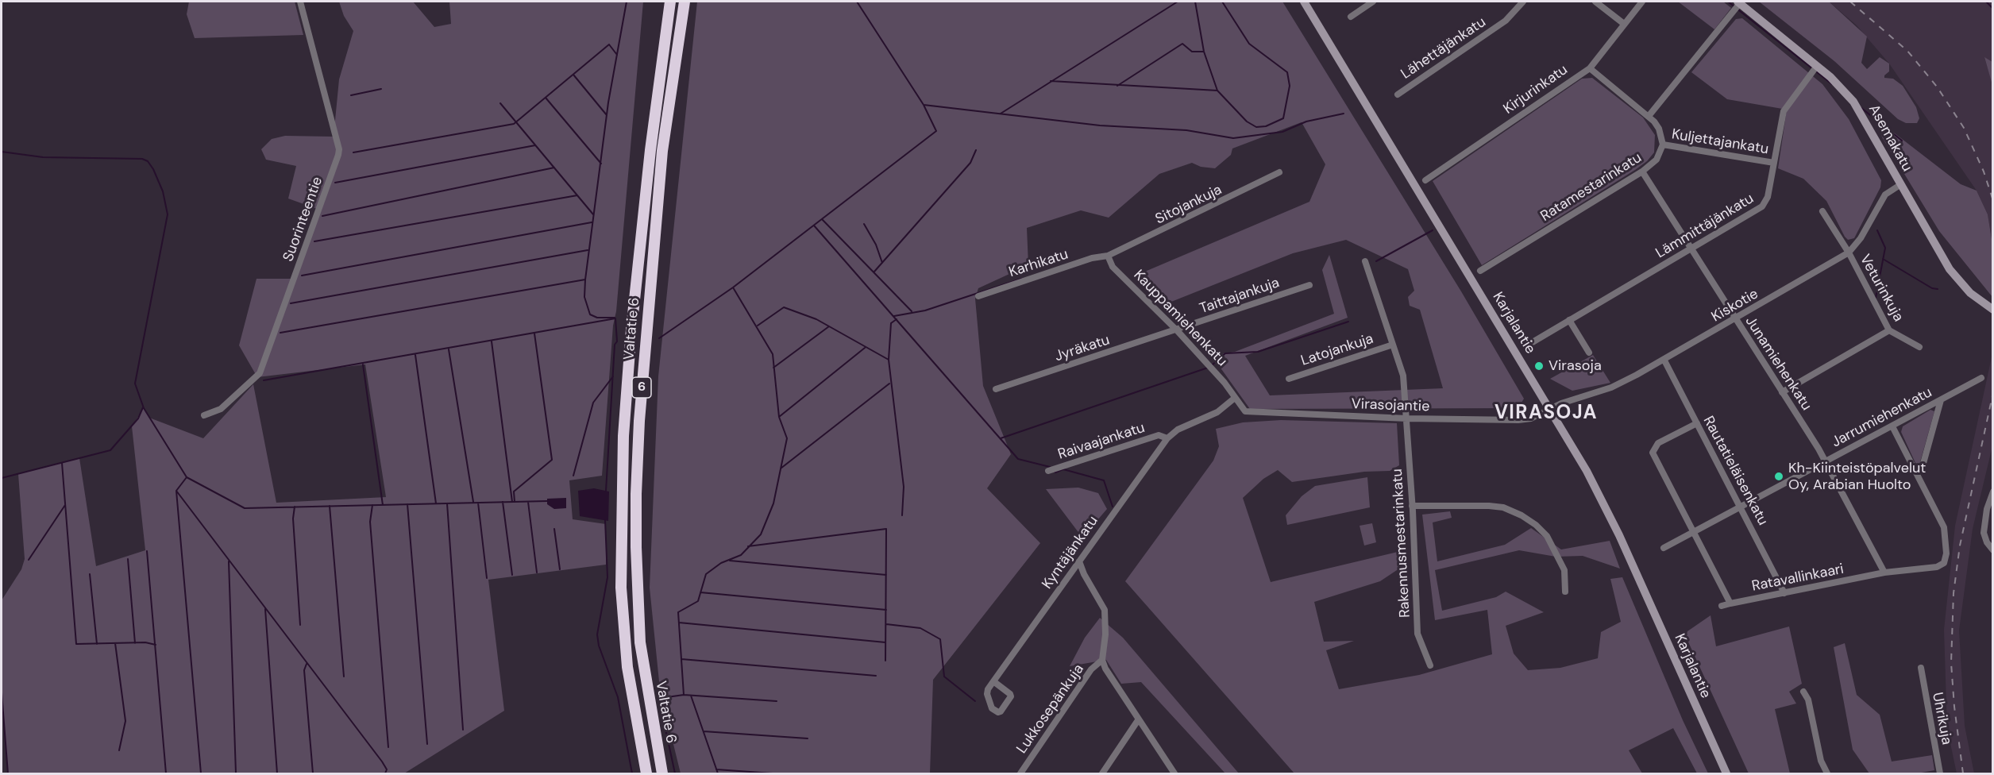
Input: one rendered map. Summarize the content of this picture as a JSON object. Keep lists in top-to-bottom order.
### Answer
{
  "streets": {
    "highway": ["Valtatie 6", "6"],
    "main road": ["Asemakatu", "Karjalantie"],
    "street": [
      "Lähettäjänkatu",
      "Kirjurinkatu",
      "Kuljettajankatu",
      "Ratamestarinkatu",
      "Sitojankuja",
      "Suorinteentie",
      "Lämmittäjänkatu",
      "Karhikatu",
      "Veturinkuja",
      "Taittajankuja",
      "Kiskotie",
      "Kauppamiehenkatu",
      "Jyräkatu",
      "Latojankuja",
      "Junamiehenkatu",
      "Virasojantie",
      "Jarrumiehenkatu",
      "Raivaajankatu",
      "Rautatieläisenkatu",
      "Rakennusmestarinkatu",
      "Kyntäjänkatu",
      "Ratavallinkaari",
      "Lukkosepänkuja",
      "Uhrikuja"
    ]
  },
  "crossings": [
    ["Asemakatu", "Lämmittäjänkatu"],
    ["Asemakatu", "Kiskotie"],
    ["Kuljettajankatu", "Ratamestarinkatu"],
    ["Kuljettajankatu", "Lämmittäjänkatu"],
    ["Ratamestarinkatu", "Junamiehenkatu"],
    ["Sitojankuja", "Karhikatu"],
    ["Sitojankuja", "Kauppamiehenkatu"],
    ["Lämmittäjänkatu", "Junamiehenkatu"],
    ["Karhikatu", "Kauppamiehenkatu"],
    ["Veturinkuja", "Kiskotie"],
    ["Taittajankuja", "Kauppamiehenkatu"],
    ["Taittajankuja", "Jyräkatu"],
    ["Kiskotie", "Karjalantie"],
    ["Kiskotie", "Junamiehenkatu"],
    ["Kiskotie", "Virasojantie"],
    ["Kiskotie", "Rautatieläisenkatu"],
    ["Kauppamiehenkatu", "Jyräkatu"],
    ["Kauppamiehenkatu", "Virasojantie"],
    ["Kauppamiehenkatu", "Raivaajankatu"],
    ["Karjalantie", "Virasojantie"],
    ["Latojankuja", "Rakennusmestarinkatu"],
    ["Junamiehenkatu", "Jarrumiehenkatu"],
    ["Junamiehenkatu", "Ratavallinkaari"],
    ["Virasojantie", "Raivaajankatu"],
    ["Virasojantie", "Rakennusmestarinkatu"],
    ["Jarrumiehenkatu", "Rautatieläisenkatu"],
    ["Jarrumiehenkatu", "Ratavallinkaari"],
    ["Raivaajankatu", "Kyntäjänkatu"],
    ["Rautatieläisenkatu", "Ratavallinkaari"]
  ],
  "districts": ["VIRASOJA"],
  "places": ["Virasoja", "Kh-Kiinteistöpalvelut Oy, Arabian Huolto"]
}
